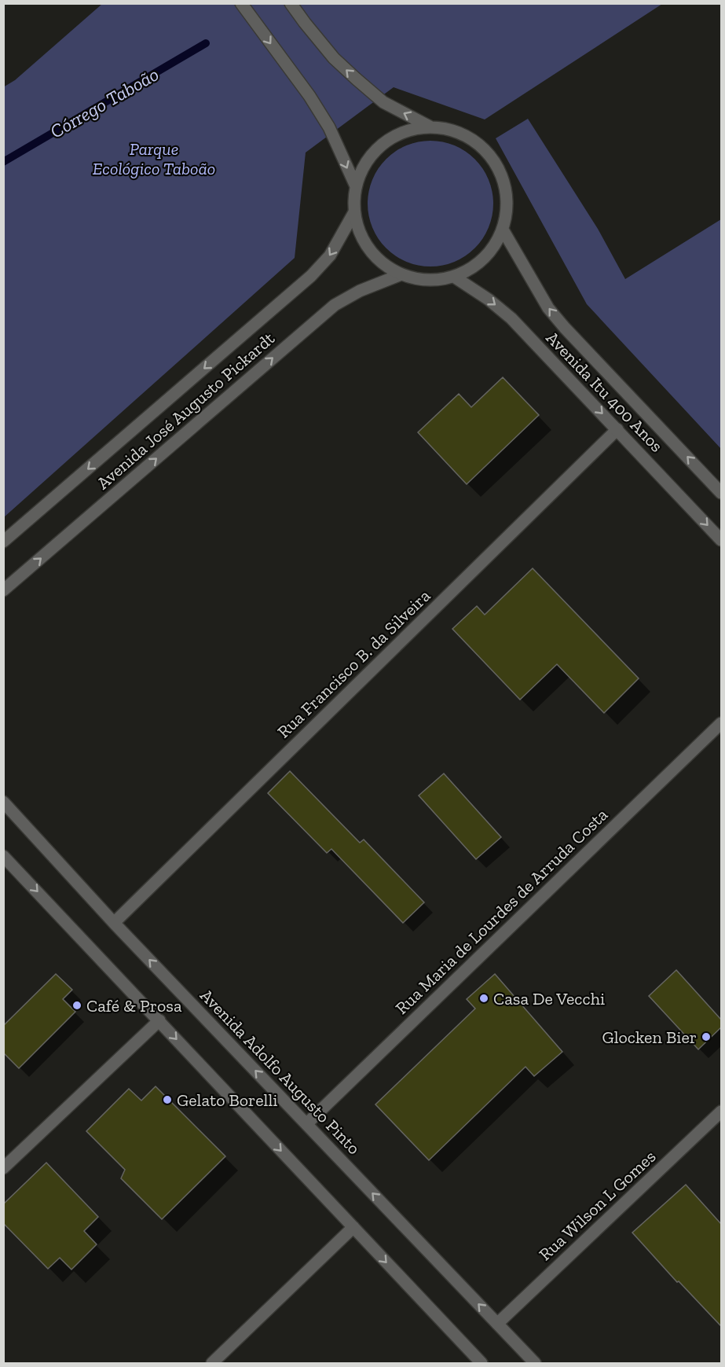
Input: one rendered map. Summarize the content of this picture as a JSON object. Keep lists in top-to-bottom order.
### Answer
{
  "streets": {
    "street": [
      "Avenida Itu 400 Anos",
      "Avenida José Augusto Pickardt",
      "Rua Francisco B. da Silveira",
      "Rua Maria de Lourdes de Arruda Costa",
      "Avenida Adolfo Augusto Pinto",
      "Rua Wilson L Gomes"
    ]
  },
  "crossings": [
    ["Avenida Itu 400 Anos", "Avenida José Augusto Pickardt"],
    ["Avenida Itu 400 Anos", "Rua Francisco B. da Silveira"],
    ["Rua Francisco B. da Silveira", "Avenida Adolfo Augusto Pinto"],
    ["Rua Maria de Lourdes de Arruda Costa", "Avenida Adolfo Augusto Pinto"],
    ["Avenida Adolfo Augusto Pinto", "Rua Wilson L Gomes"]
  ],
  "water": ["Córrego Taboão"],
  "parks": ["Parque Ecológico Taboão"],
  "places": [
    "Casa De Vecchi",
    "Café & Prosa",
    "Glocken Bier",
    "Gelato Borelli"
  ]
}
